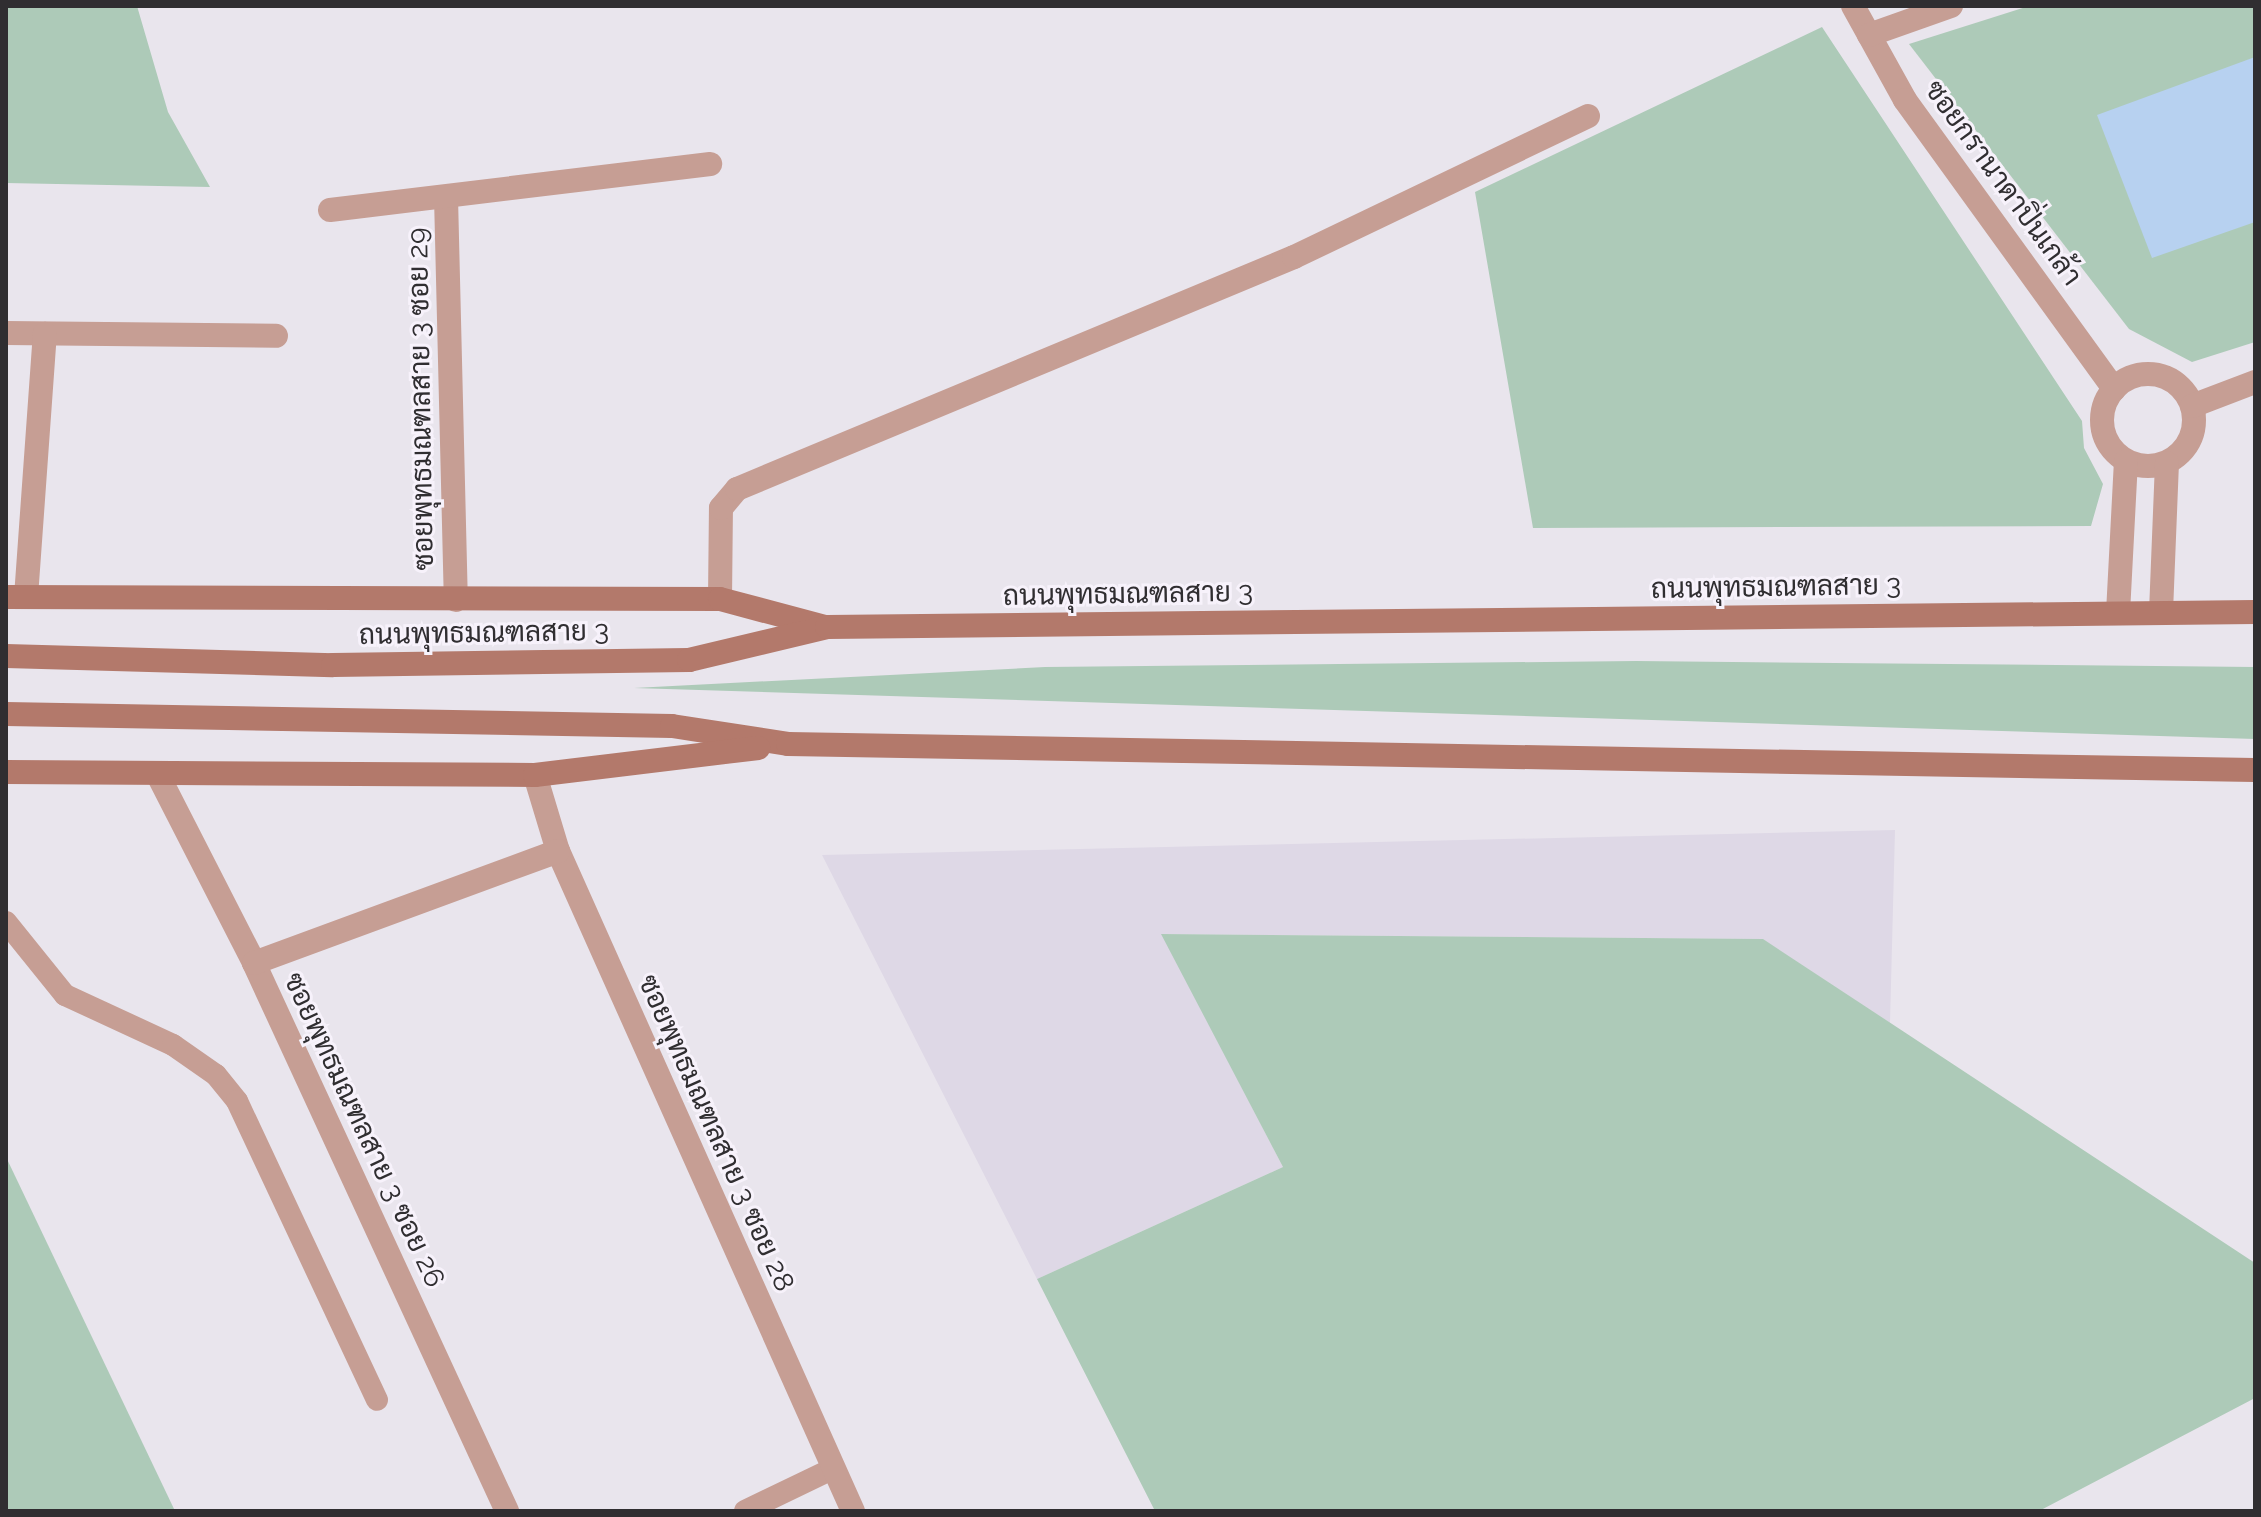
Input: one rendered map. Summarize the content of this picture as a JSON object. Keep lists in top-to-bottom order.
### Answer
{
  "streets": {
    "main road": ["ถนนพุทธมณฑลสาย 3"],
    "street": [
      "ซอยกรานาดาปิ่นเกล้า",
      "ซอยพุทธมณฑลสาย 3 ซอย 29",
      "ซอยพุทธมณฑลสาย 3 ซอย 26",
      "ซอยพุทธมณฑลสาย 3 ซอย 28"
    ]
  }
}
